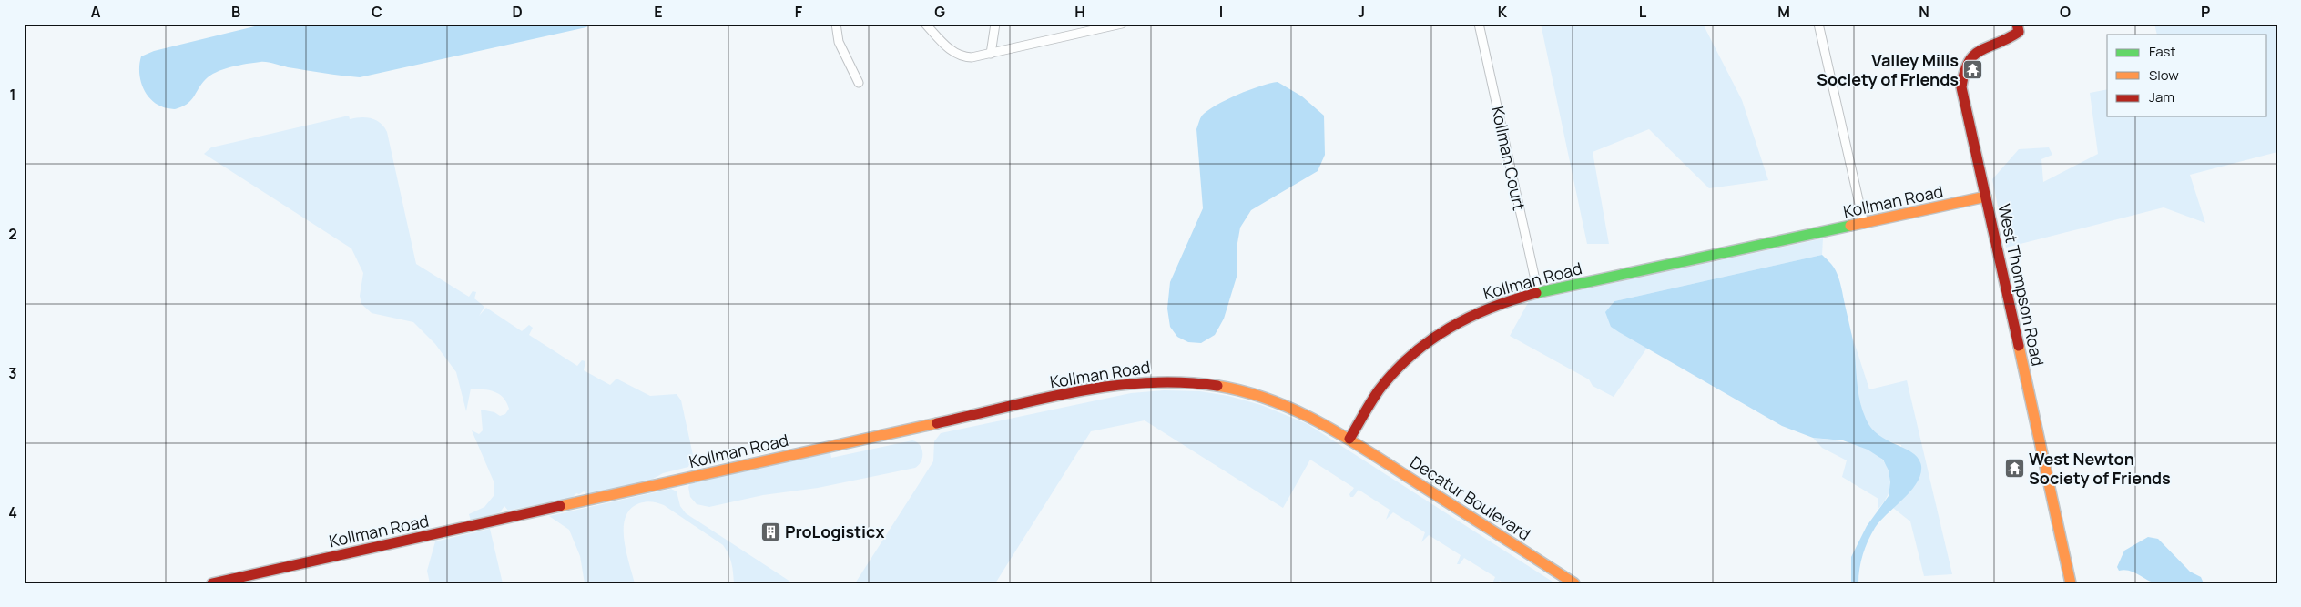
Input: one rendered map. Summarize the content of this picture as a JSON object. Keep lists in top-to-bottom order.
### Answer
{
  "streets": {
    "street": [
      "Kollman Court",
      "Kollman Road",
      "West Thompson Road",
      "Decatur Boulevard"
    ]
  },
  "crossings": [
    ["Kollman Court", "Kollman Road"],
    ["Kollman Road", "West Thompson Road"],
    ["Kollman Road", "Decatur Boulevard"]
  ],
  "places": {
    "temple": ["Valley Mills Society of Friends", "West Newton Society of Friends"],
    "building": ["ProLogisticx"]
  },
  "legend": ["Fast", "Slow", "Jam"],
  "grid": {
    "columns": [
      "A",
      "B",
      "C",
      "D",
      "E",
      "F",
      "G",
      "H",
      "I",
      "J",
      "K",
      "L",
      "M",
      "N",
      "O",
      "P"
    ],
    "rows": [
      "1",
      "2",
      "3",
      "4"
    ]
  }
}
